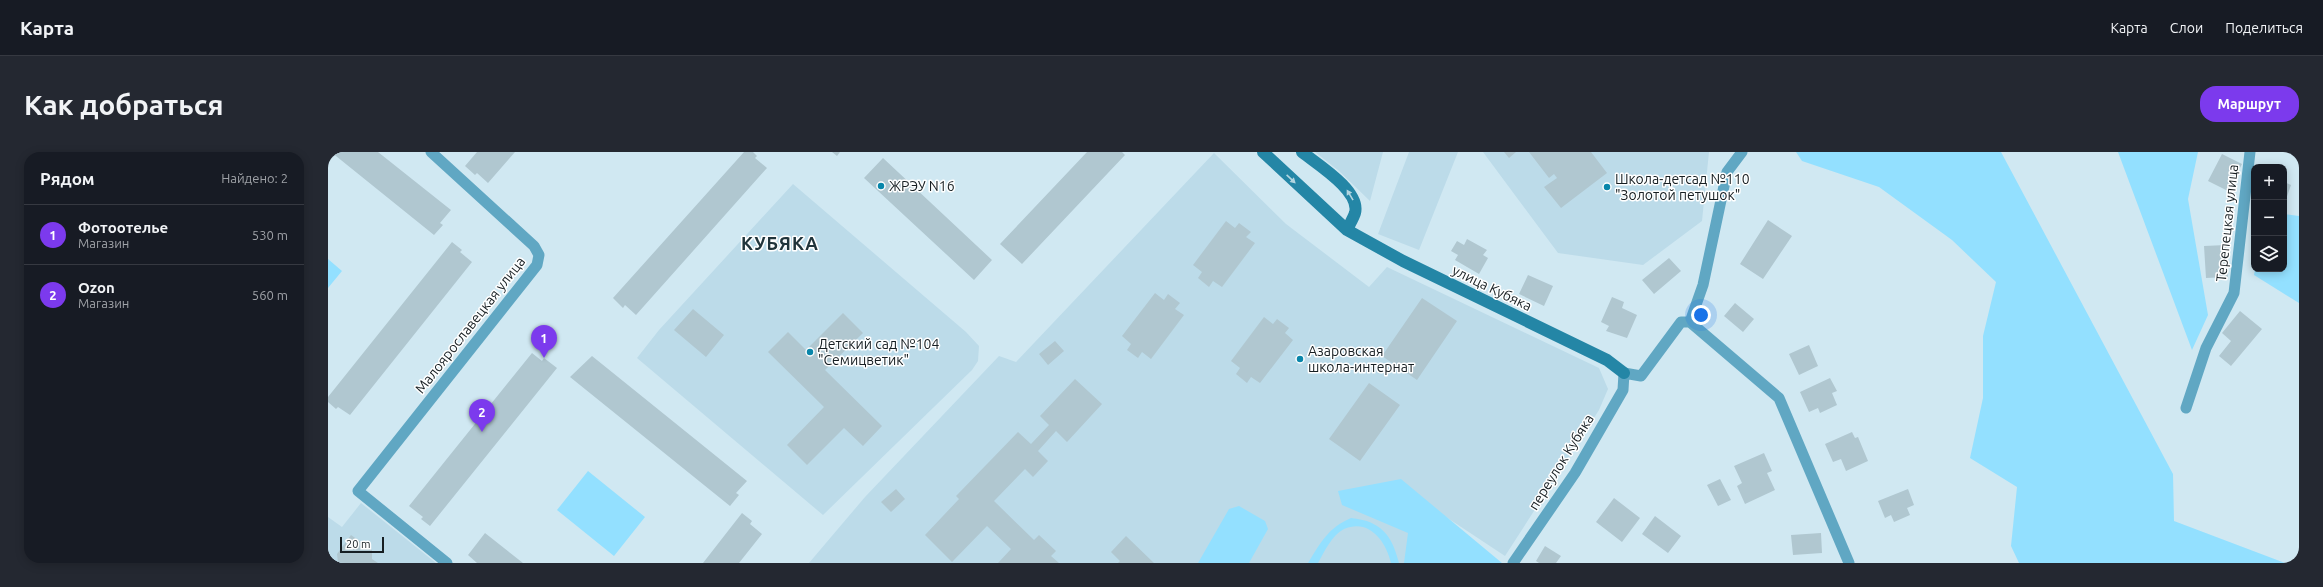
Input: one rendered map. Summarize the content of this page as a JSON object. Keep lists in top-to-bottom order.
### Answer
{
  "streets": {
    "street": [
      "Терепецкая улица",
      "улица Кубяка",
      "Малоярославецкая улица",
      "переулок Кубяка"
    ]
  },
  "crossings": [
    ["улица Кубяка", "переулок Кубяка"]
  ],
  "districts": ["КУБЯКА"],
  "places": [
    "ЖРЭУ N16",
    "Школа-детсад №110 \"Золотой петушок\"",
    "Детский сад №104 \"Семицветик\"",
    "Азаровская школа-интернат"
  ],
  "scale_bar": "20 m",
  "page": {
    "header": "Карта",
    "nav": ["Карта", "Слои", "Поделиться"],
    "buttons": "Маршрут",
    "title": "Как добраться",
    "heading": ["Рядом", "Найдено: 2"],
    "map_buttons": ["+", "−"],
    "list": [
      {
        "mark": "1",
        "name": "Фотоотелье",
        "note": "Магазин",
        "value": "530 m"
      },
      {
        "mark": "2",
        "name": "Ozon",
        "note": "Магазин",
        "value": "560 m"
      }
    ],
    "pins": ["1", "2"],
    "scale": "20 m"
  }
}
